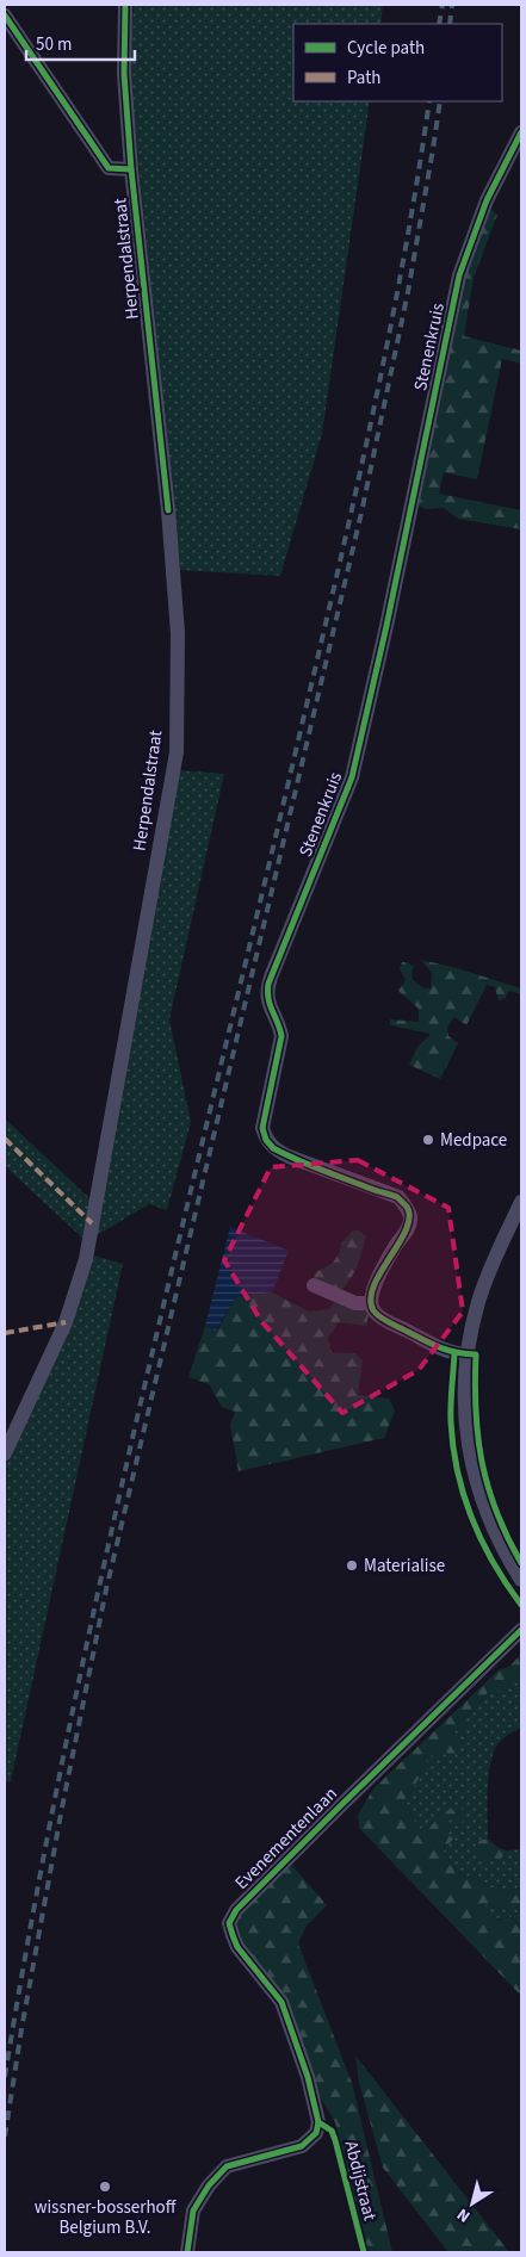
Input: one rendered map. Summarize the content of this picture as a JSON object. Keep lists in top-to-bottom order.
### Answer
{
  "streets": {
    "street": ["Herpendalstraat", "Stenenkruis", "Evenementenlaan"],
    "cycle path": ["Abdijstraat"]
  },
  "places": ["Medpace", "Materialise", "wissner-bosserhoff Belgium B.V."],
  "legend": ["Cycle path", "Path"],
  "scale_bar": "50 m",
  "north": "bottom left"
}
